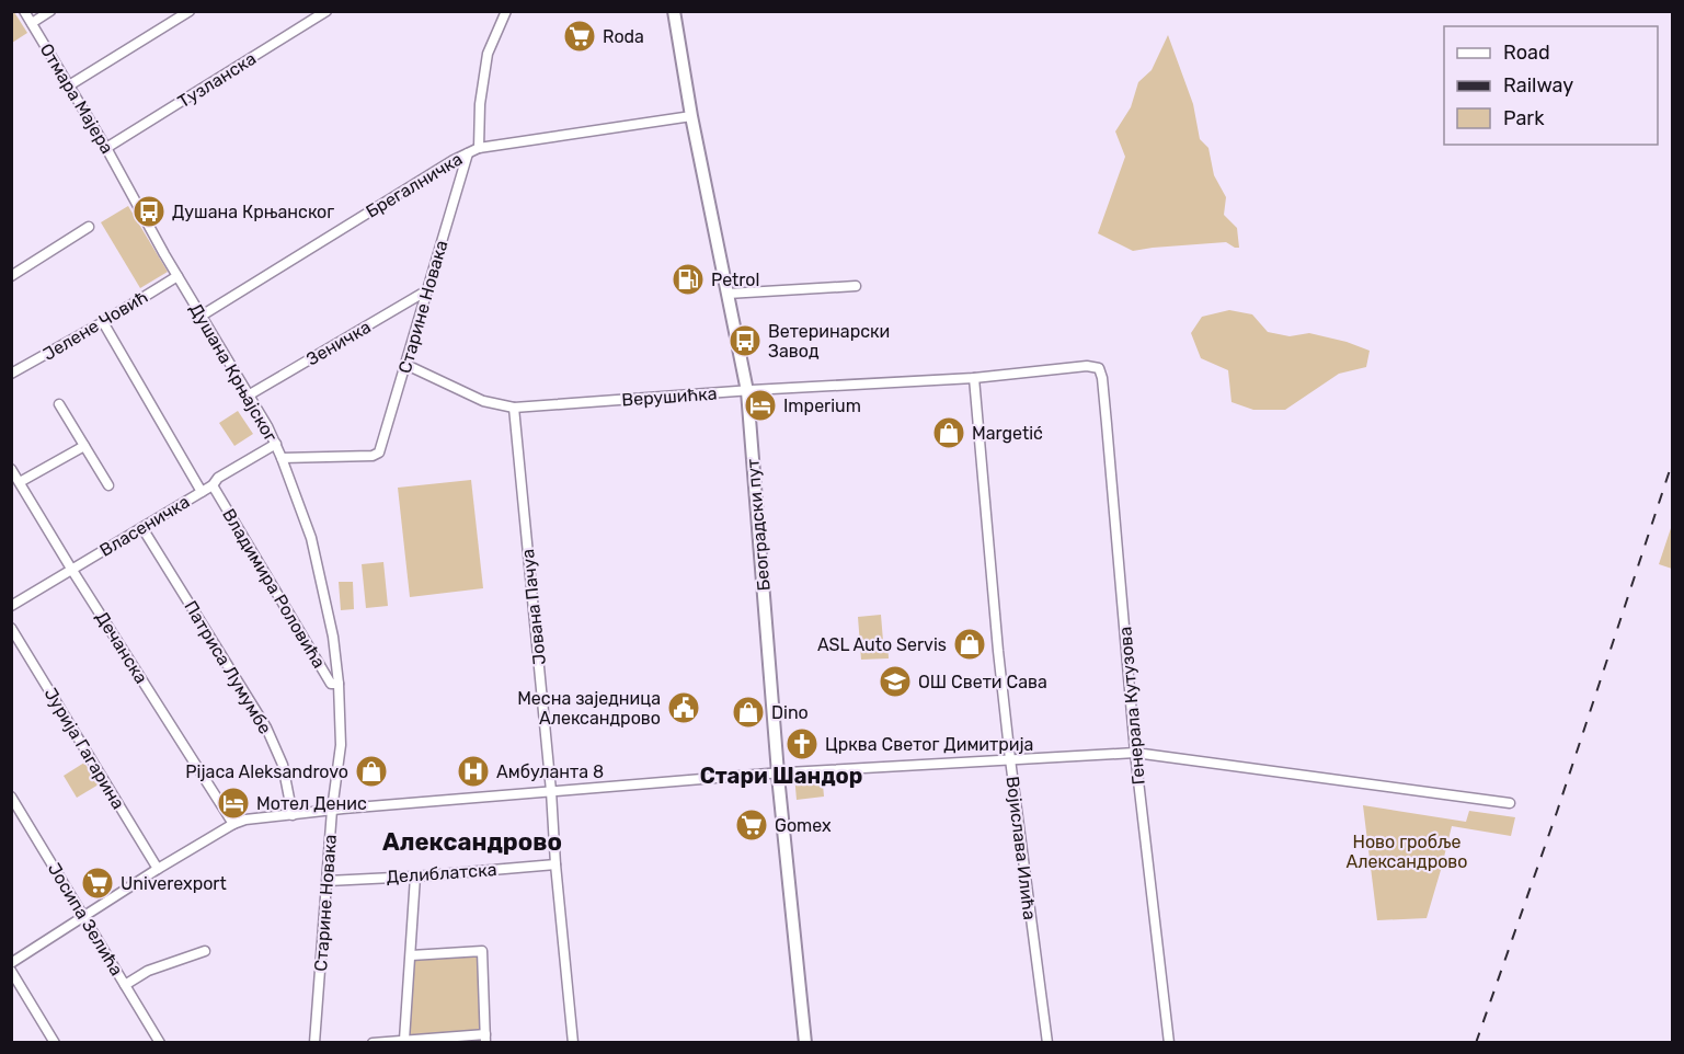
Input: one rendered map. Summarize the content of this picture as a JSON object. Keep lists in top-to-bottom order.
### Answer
{
  "streets": {
    "main road": ["Београдски пут"],
    "street": [
      "Тузланска",
      "Отмара Мајера",
      "Брегалничка",
      "Старине Новака",
      "Јелене Човић",
      "Зеничка",
      "Душана Крњајског",
      "Верушићка",
      "Власеничка",
      "Владимира Роловића",
      "Јована Пачуа",
      "Дечанска",
      "Патриса Лумумбе",
      "Генерала Кутузова",
      "Јурија Гагарина",
      "Војислава Илића",
      "Делиблатска",
      "Јосипа Зелића"
    ]
  },
  "crossings": [
    ["Тузланска", "Отмара Мајера"],
    ["Отмара Мајера", "Душана Крњајског"],
    ["Брегалничка", "Старине Новака"],
    ["Брегалничка", "Душана Крњајског"],
    ["Брегалничка", "Београдски пут"],
    ["Старине Новака", "Зеничка"],
    ["Старине Новака", "Душана Крњајског"],
    ["Старине Новака", "Верушићка"],
    ["Старине Новака", "Владимира Роловића"],
    ["Старине Новака", "Делиблатска"],
    ["Јелене Човић", "Душана Крњајског"],
    ["Зеничка", "Душана Крњајског"],
    ["Душана Крњајског", "Власеничка"],
    ["Душана Крњајског", "Владимира Роловића"],
    ["Верушићка", "Београдски пут"],
    ["Верушићка", "Јована Пачуа"],
    ["Верушићка", "Генерала Кутузова"],
    ["Верушићка", "Војислава Илића"],
    ["Власеничка", "Владимира Роловића"],
    ["Власеничка", "Дечанска"],
    ["Власеничка", "Патриса Лумумбе"],
    ["Јована Пачуа", "Делиблатска"]
  ],
  "districts": ["Стари Шандор", "Александрово"],
  "parks": ["Ново гробље Александрово"],
  "places": {
    "supermarket": ["Roda", "Gomex", "Univerexport"],
    "bus stop": ["Душана Крњанског", "Ветеринарски Завод"],
    "fuel station": ["Petrol"],
    "hotel": ["Imperium", "Мотел Денис"],
    "shop": [
      "Margetić",
      "ASL Auto Servis",
      "Dino",
      "Pijaca Aleksandrovo"
    ],
    "school or university": ["ОШ Свети Сава"],
    "public building": ["Месна заједница Александрово"],
    "church": ["Црква Светог Димитрија"],
    "hospital": ["Амбуланта 8"]
  },
  "legend": ["Road", "Railway", "Park"]
}
